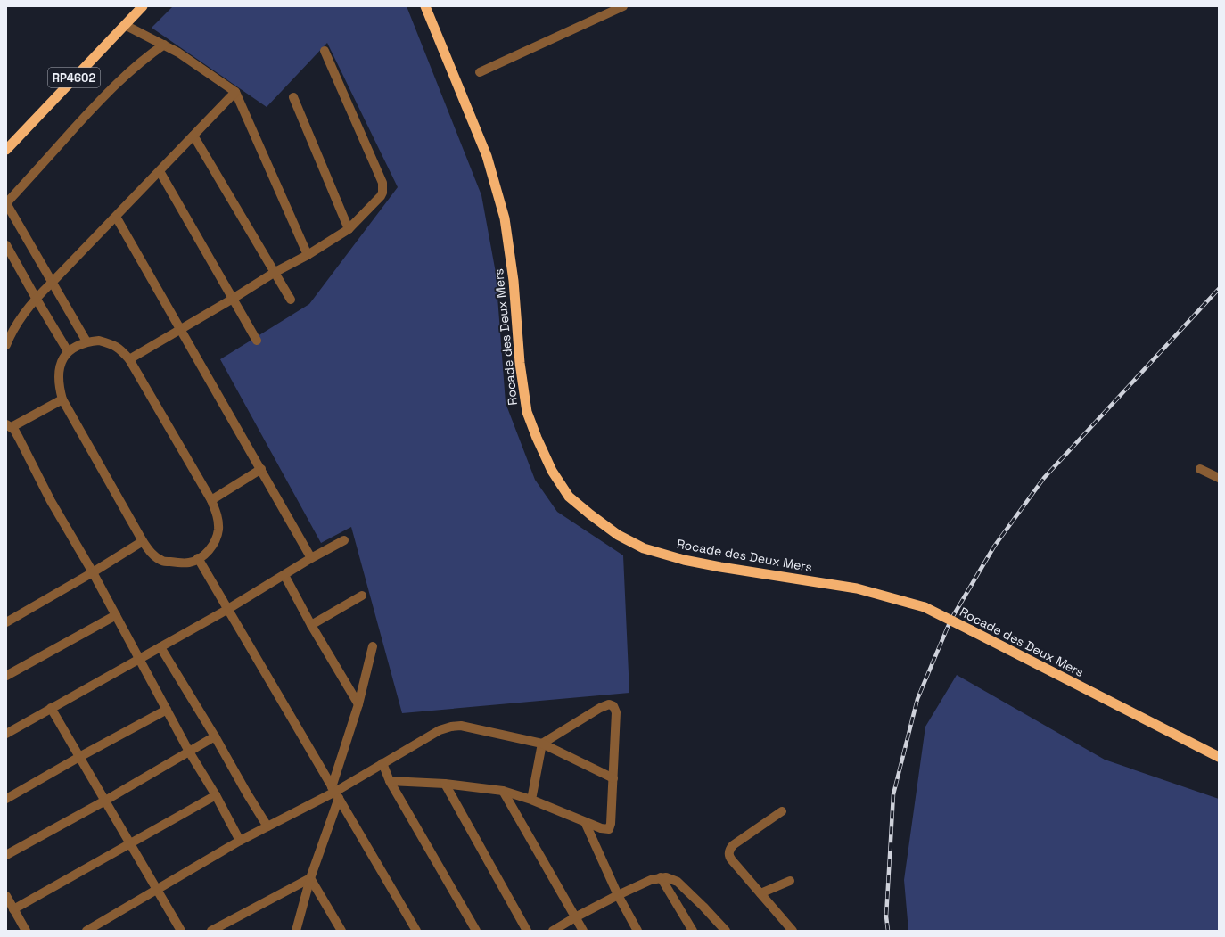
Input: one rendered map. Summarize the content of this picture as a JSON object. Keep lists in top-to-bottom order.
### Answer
{
  "streets": {
    "highway": ["RP4602", "Rocade des Deux Mers"]
  }
}
